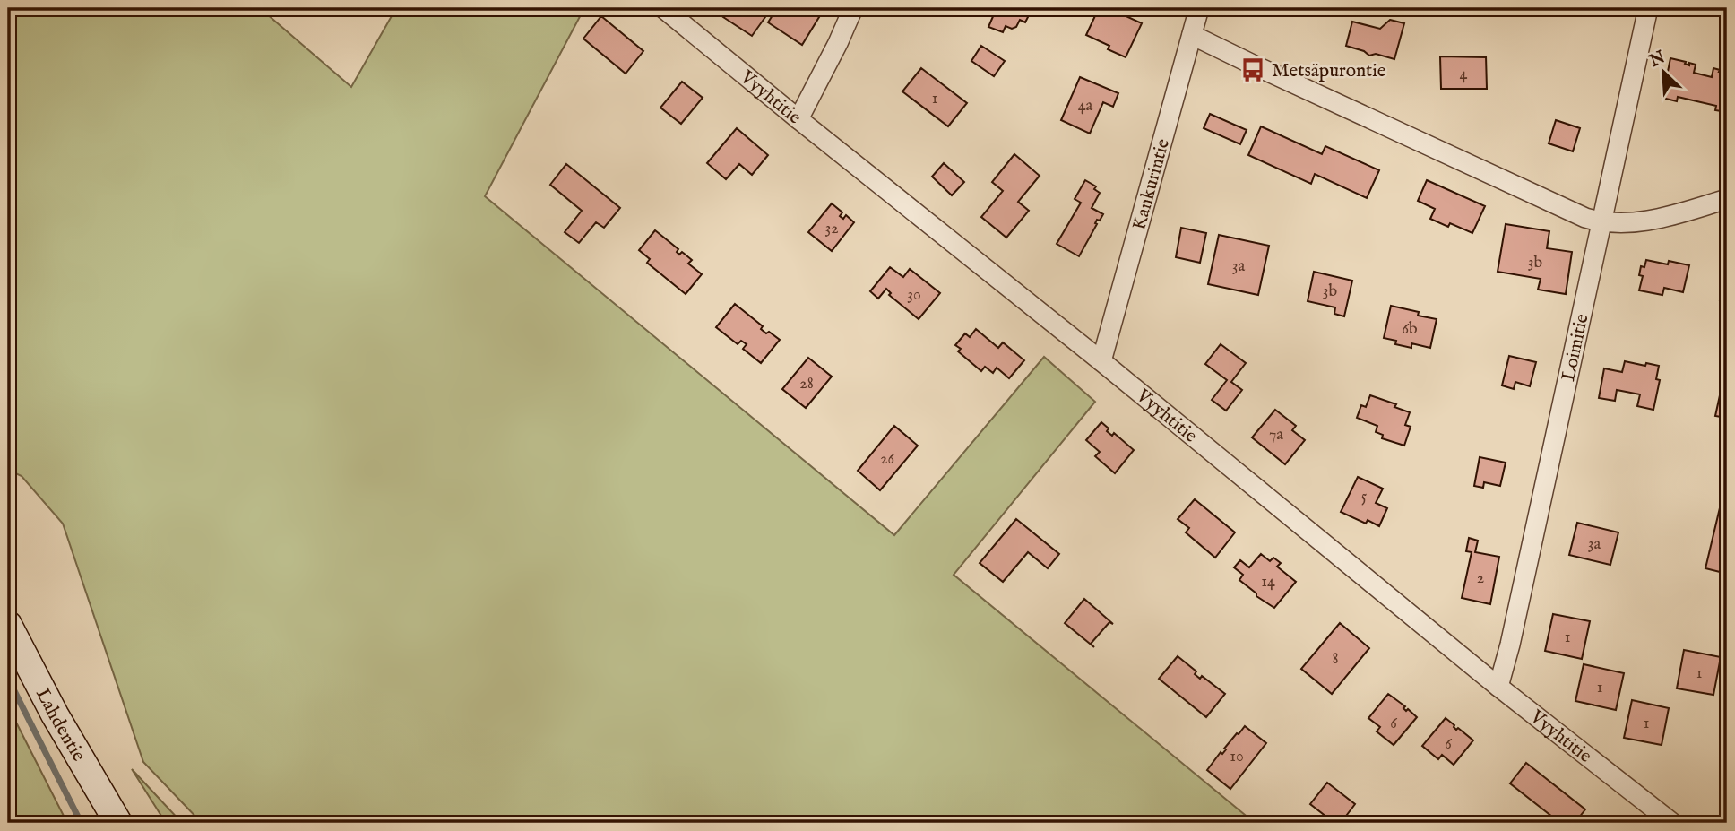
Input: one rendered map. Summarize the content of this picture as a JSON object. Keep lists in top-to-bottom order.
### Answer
{
  "streets": {
    "main road": ["Lahdentie"],
    "street": ["Vyyhtitie", "Kankurintie", "Loimitie"]
  },
  "crossings": [
    ["Vyyhtitie", "Kankurintie"],
    ["Vyyhtitie", "Loimitie"]
  ],
  "places": {
    "bus stop": ["Metsäpurontie"]
  },
  "house_numbers": [
    "4",
    "1",
    "4a",
    "32",
    "3b",
    "3a",
    "3b",
    "30",
    "6b",
    "28",
    "7a",
    "26",
    "5",
    "3a",
    "2",
    "14",
    "1",
    "8",
    "1",
    "1",
    "6",
    "1",
    "6",
    "10"
  ],
  "north": "top left"
}
